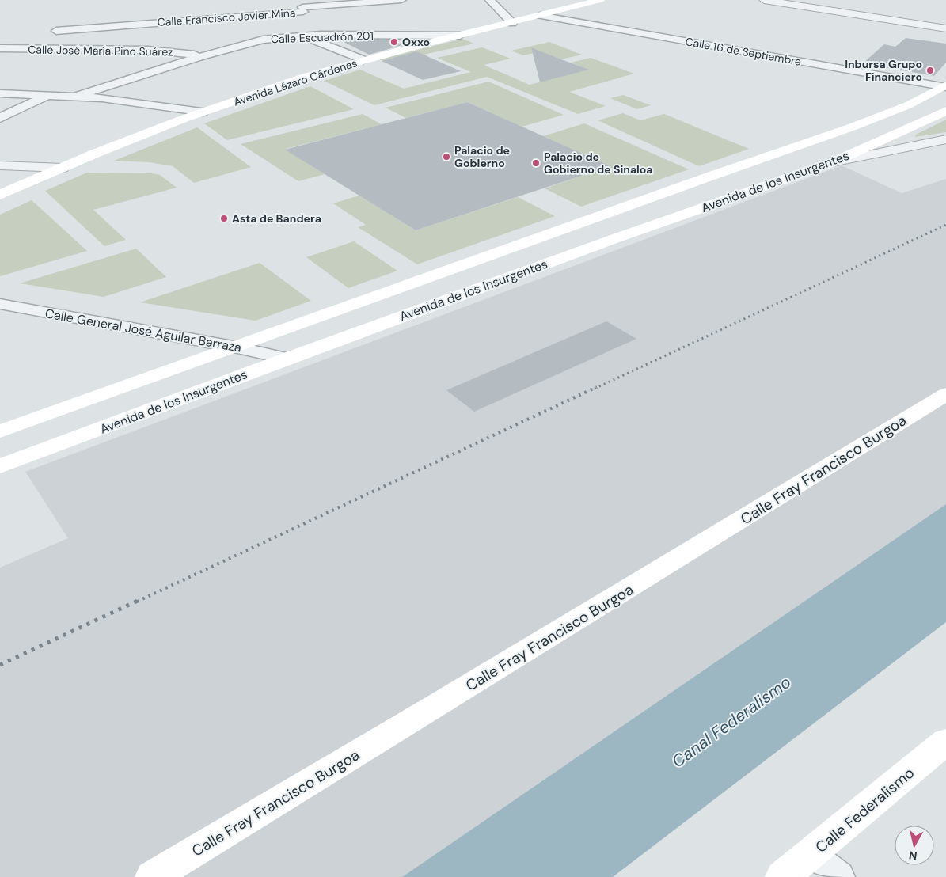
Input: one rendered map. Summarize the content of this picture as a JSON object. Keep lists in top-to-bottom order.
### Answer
{
  "streets": {
    "main road": [
      "Avenida Lázaro Cárdenas",
      "Avenida de los Insurgentes",
      "Calle Fray Francisco Burgoa",
      "Calle Federalismo"
    ],
    "street": [
      "Calle Francisco Javier Mina",
      "Calle Escuadrón 201",
      "Calle José María Pino Suárez",
      "Calle 16 de Septiembre",
      "Calle General José Aguilar Barraza"
    ]
  },
  "crossings": [
    ["Calle Francisco Javier Mina", "Calle Escuadrón 201"],
    ["Calle Escuadrón 201", "Calle José María Pino Suárez"],
    ["Calle Escuadrón 201", "Avenida Lázaro Cárdenas"],
    ["Calle 16 de Septiembre", "Avenida Lázaro Cárdenas"],
    ["Calle 16 de Septiembre", "Avenida de los Insurgentes"],
    ["Avenida de los Insurgentes", "Calle General José Aguilar Barraza"]
  ],
  "water": ["Canal Federalismo"],
  "places": [
    "Oxxo",
    "Inbursa Grupo Financiero",
    "Palacio de Gobierno",
    "Palacio de Gobierno de Sinaloa",
    "Asta de Bandera"
  ],
  "north": "bottom"
}
